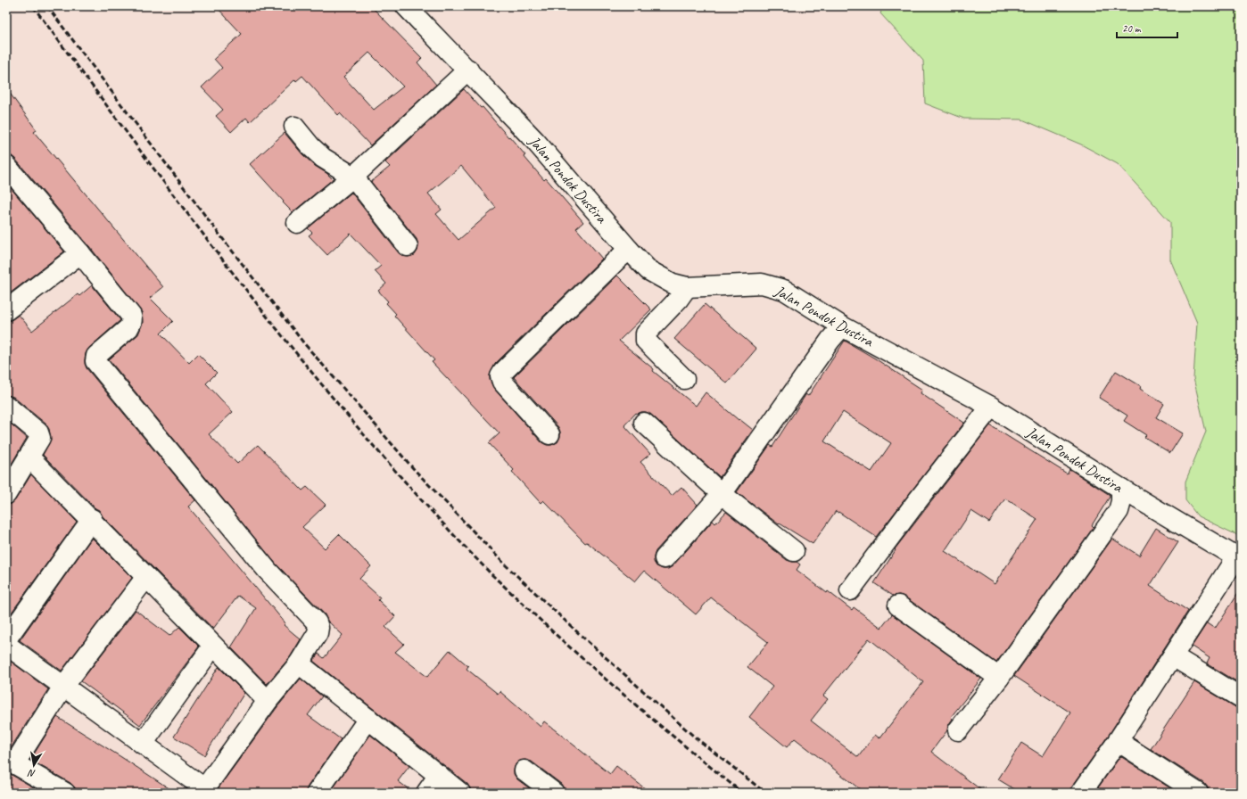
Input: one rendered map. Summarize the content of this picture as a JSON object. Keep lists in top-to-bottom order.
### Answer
{
  "streets": {
    "street": ["Jalan Pondok Dustira"]
  },
  "scale_bar": "20 m",
  "north": "bottom"
}
